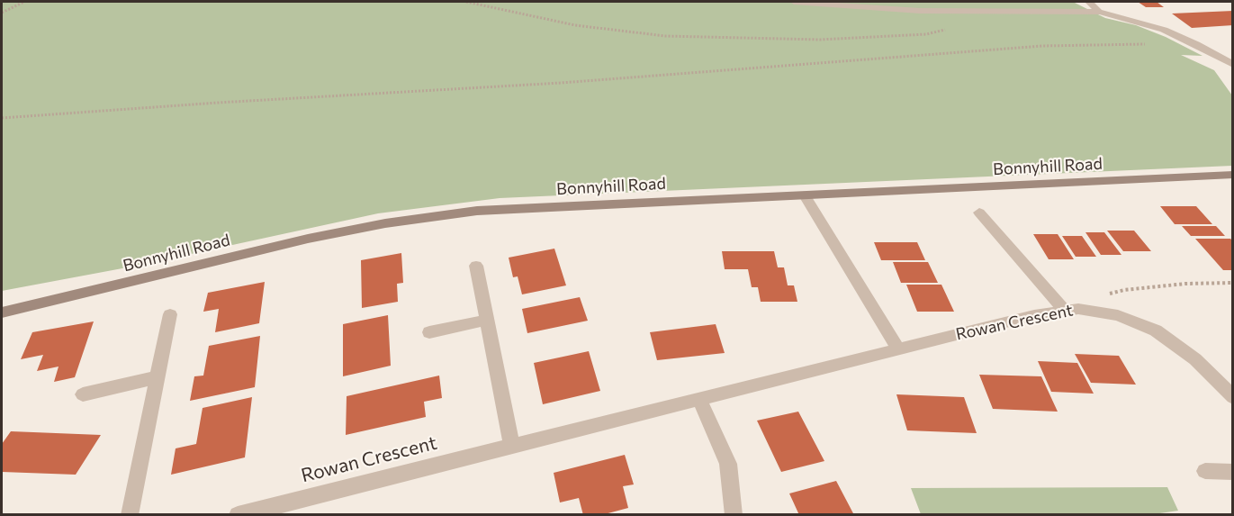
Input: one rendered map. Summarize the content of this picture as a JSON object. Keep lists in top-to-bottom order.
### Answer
{
  "streets": {
    "main road": ["Bonnyhill Road"],
    "street": ["Rowan Crescent"]
  }
}
